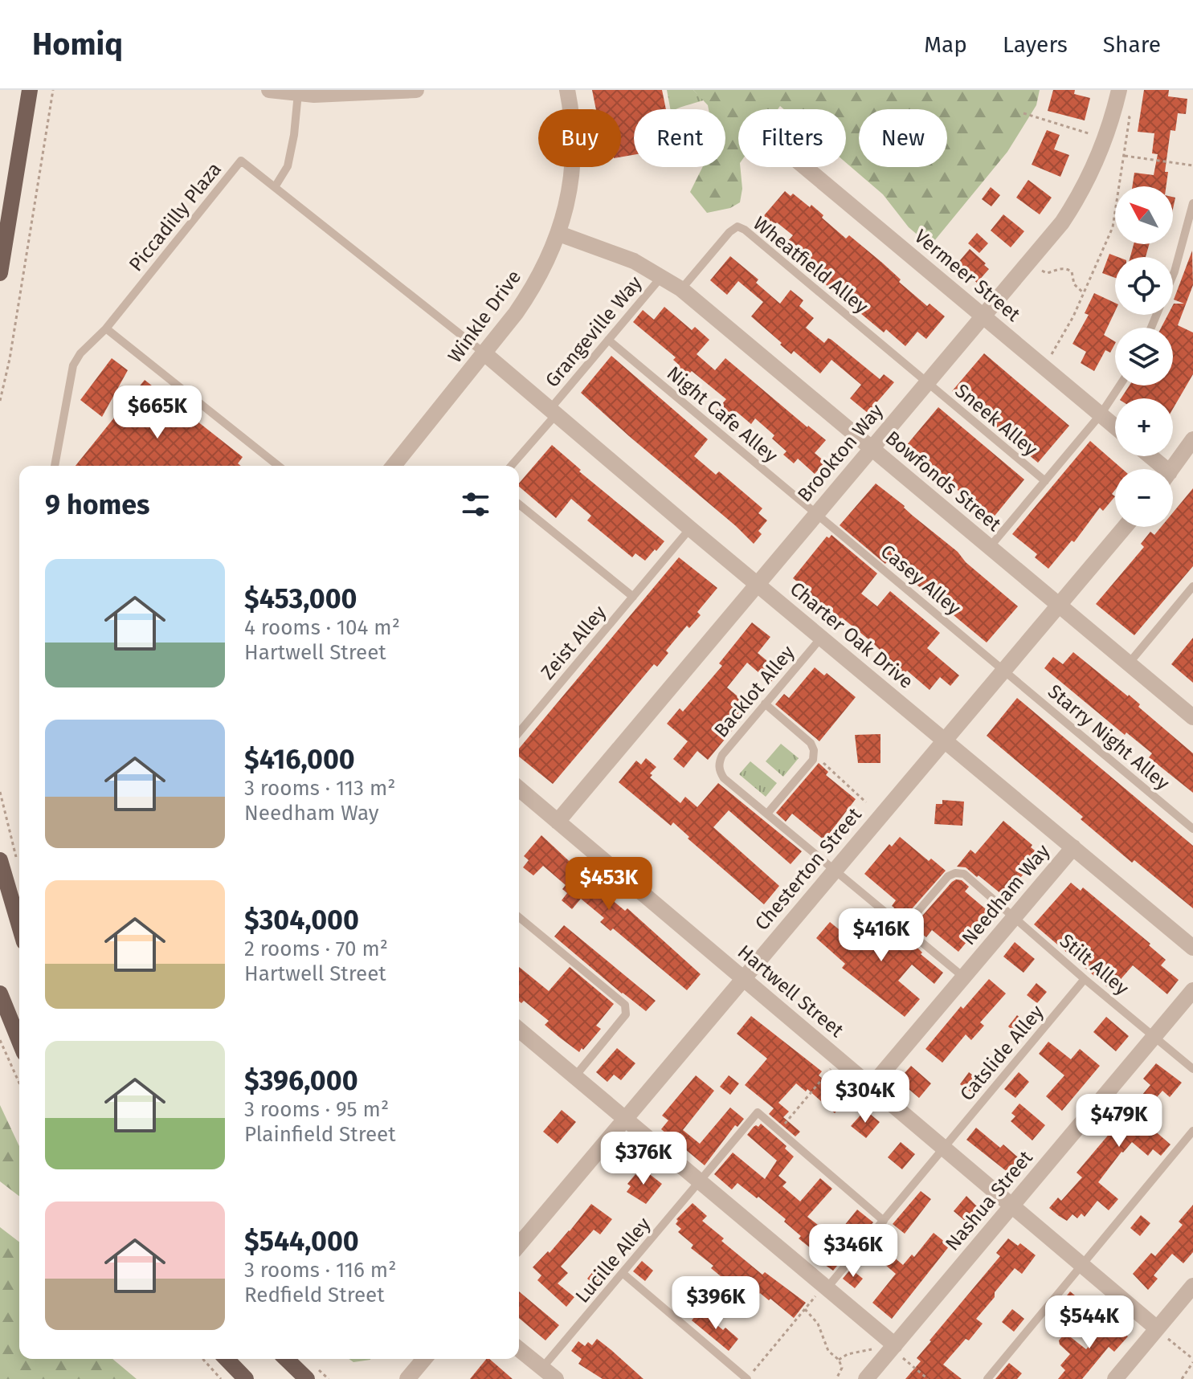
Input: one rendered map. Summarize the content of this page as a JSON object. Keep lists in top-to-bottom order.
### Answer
{
  "streets": {
    "street": [
      "Vermeer Street",
      "Winkle Drive",
      "Brookton Way",
      "Bowfonds Street",
      "Charter Oak Drive",
      "Chesterton Street",
      "Needham Way",
      "Hartwell Street",
      "Nashua Street"
    ],
    "lane": [
      "Piccadilly Plaza",
      "Wheatfield Alley",
      "Grangeville Way",
      "Night Cafe Alley",
      "Sneek Alley",
      "Casey Alley",
      "Zeist Alley",
      "Backlot Alley",
      "Starry Night Alley",
      "Stilt Alley",
      "Catslide Alley",
      "Lucille Alley"
    ]
  },
  "crossings": [
    ["Piccadilly Plaza", "Winkle Drive"],
    ["Piccadilly Plaza", "Charter Oak Drive"],
    ["Wheatfield Alley", "Sneek Alley"],
    ["Wheatfield Alley", "Brookton Way"],
    ["Wheatfield Alley", "Bowfonds Street"],
    ["Vermeer Street", "Sneek Alley"],
    ["Vermeer Street", "Brookton Way"],
    ["Winkle Drive", "Bowfonds Street"],
    ["Winkle Drive", "Charter Oak Drive"],
    ["Grangeville Way", "Night Cafe Alley"],
    ["Grangeville Way", "Bowfonds Street"],
    ["Grangeville Way", "Charter Oak Drive"],
    ["Night Cafe Alley", "Brookton Way"],
    ["Night Cafe Alley", "Casey Alley"],
    ["Sneek Alley", "Brookton Way"],
    ["Sneek Alley", "Bowfonds Street"],
    ["Brookton Way", "Bowfonds Street"],
    ["Brookton Way", "Casey Alley"],
    ["Brookton Way", "Charter Oak Drive"],
    ["Brookton Way", "Hartwell Street"],
    ["Bowfonds Street", "Chesterton Street"],
    ["Casey Alley", "Starry Night Alley"],
    ["Casey Alley", "Chesterton Street"],
    ["Charter Oak Drive", "Zeist Alley"],
    ["Charter Oak Drive", "Backlot Alley"],
    ["Charter Oak Drive", "Chesterton Street"],
    ["Charter Oak Drive", "Needham Way"],
    ["Backlot Alley", "Chesterton Street"],
    ["Backlot Alley", "Needham Way"],
    ["Backlot Alley", "Stilt Alley"],
    ["Starry Night Alley", "Chesterton Street"],
    ["Chesterton Street", "Hartwell Street"],
    ["Needham Way", "Stilt Alley"],
    ["Needham Way", "Hartwell Street"],
    ["Stilt Alley", "Catslide Alley"],
    ["Stilt Alley", "Nashua Street"],
    ["Hartwell Street", "Catslide Alley"],
    ["Hartwell Street", "Nashua Street"]
  ],
  "north": "top left",
  "page": {
    "header": "Homiq",
    "nav": ["Map", "Layers", "Share"],
    "chip": [
      "Buy",
      "Rent",
      "Filters",
      "New"
    ],
    "map_buttons": ["+", "−"],
    "price": [
      "$665K",
      "$453K",
      "$416K",
      "$304K",
      "$479K",
      "$376K",
      "$346K",
      "$396K",
      "$544K"
    ],
    "heading": "9 homes",
    "list": [
      {
        "name": "$453,000",
        "note": "4 rooms · 104 m² · Hartwell Street"
      },
      {
        "name": "$416,000",
        "note": "3 rooms · 113 m² · Needham Way"
      },
      {
        "name": "$304,000",
        "note": "2 rooms · 70 m² · Hartwell Street"
      },
      {
        "name": "$396,000",
        "note": "3 rooms · 95 m² · Plainfield Street"
      },
      {
        "name": "$544,000",
        "note": "3 rooms · 116 m² · Redfield Street"
      }
    ]
  }
}
